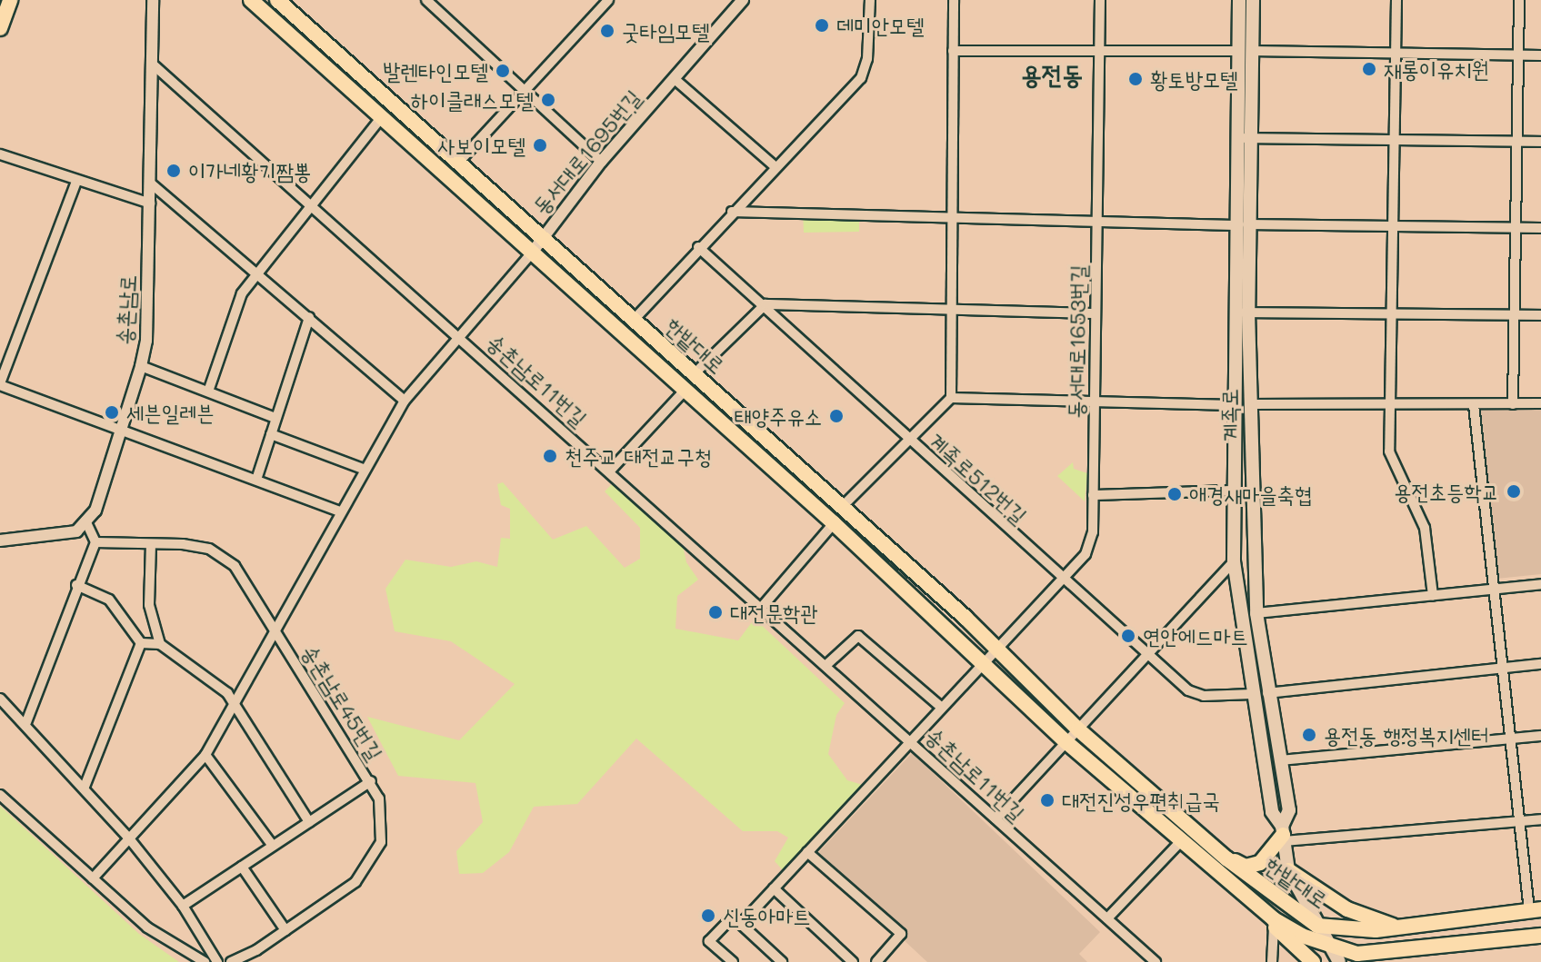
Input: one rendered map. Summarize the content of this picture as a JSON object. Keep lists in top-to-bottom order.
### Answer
{
  "streets": {
    "main road": ["한밭대로", "계족로"],
    "street": [
      "동서대로1695번길",
      "송촌남로",
      "동서대로1653번길",
      "송촌남로11번길",
      "계족로512번길",
      "송촌남로45번길"
    ]
  },
  "crossings": [
    ["동서대로1695번길", "한밭대로"],
    ["송촌남로", "송촌남로11번길"],
    ["동서대로1653번길", "한밭대로"],
    ["동서대로1653번길", "송촌남로11번길"],
    ["동서대로1653번길", "계족로512번길"],
    ["한밭대로", "계족로"],
    ["계족로", "계족로512번길"]
  ],
  "districts": ["용전동"],
  "places": [
    "데미안모텔",
    "굿타임모텔",
    "재롱이유치원",
    "발렌타인모텔",
    "황토방모텔",
    "하이클래스모텔",
    "사보이모텔",
    "이가네황기짬뽕",
    "세븐일레븐",
    "태양주유소",
    "천주교 대전교구청",
    "용전초등학교",
    "애경새마을축협",
    "대전문학관",
    "연안에드마트",
    "용전동 행정복지센터",
    "대전진성우편취급국",
    "신동아마트"
  ]
}
